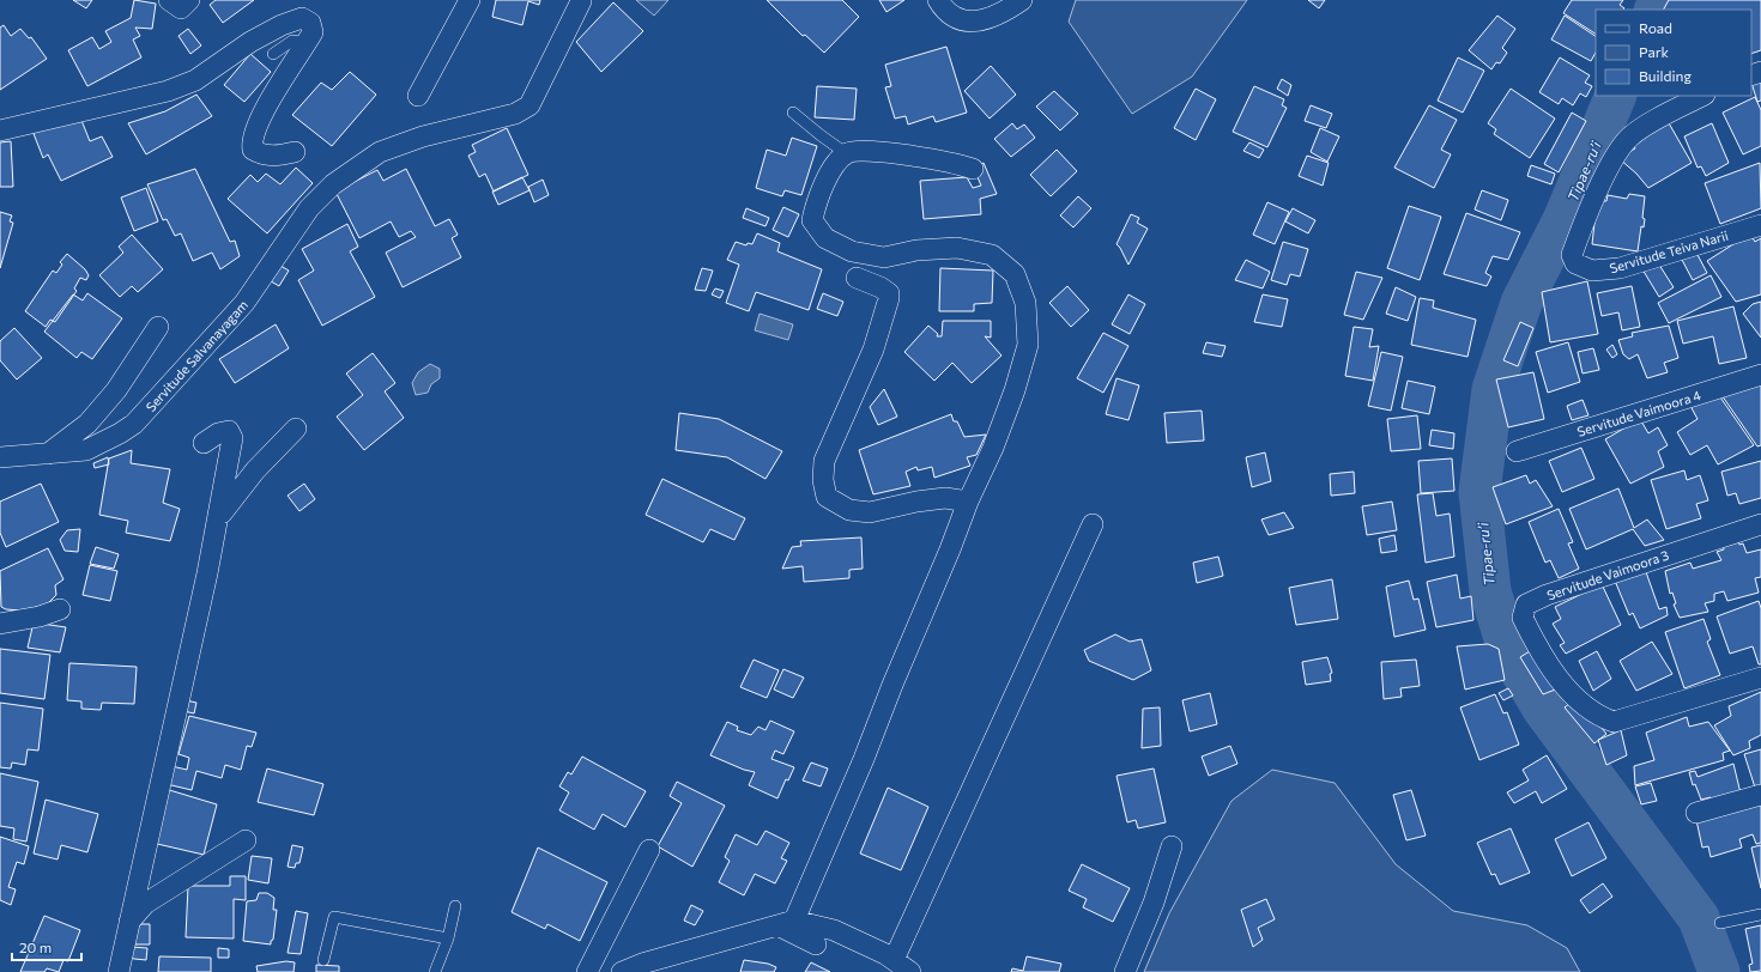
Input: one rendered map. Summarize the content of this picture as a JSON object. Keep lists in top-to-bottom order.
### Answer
{
  "streets": {
    "street": [
      "Servitude Teiva Narii",
      "Servitude Salvanayagam",
      "Servitude Vaimoora 4",
      "Servitude Vaimoora 3"
    ]
  },
  "water": ["Tipae-ru’i"],
  "legend": ["Road", "Park", "Building"],
  "scale_bar": "20 m"
}
